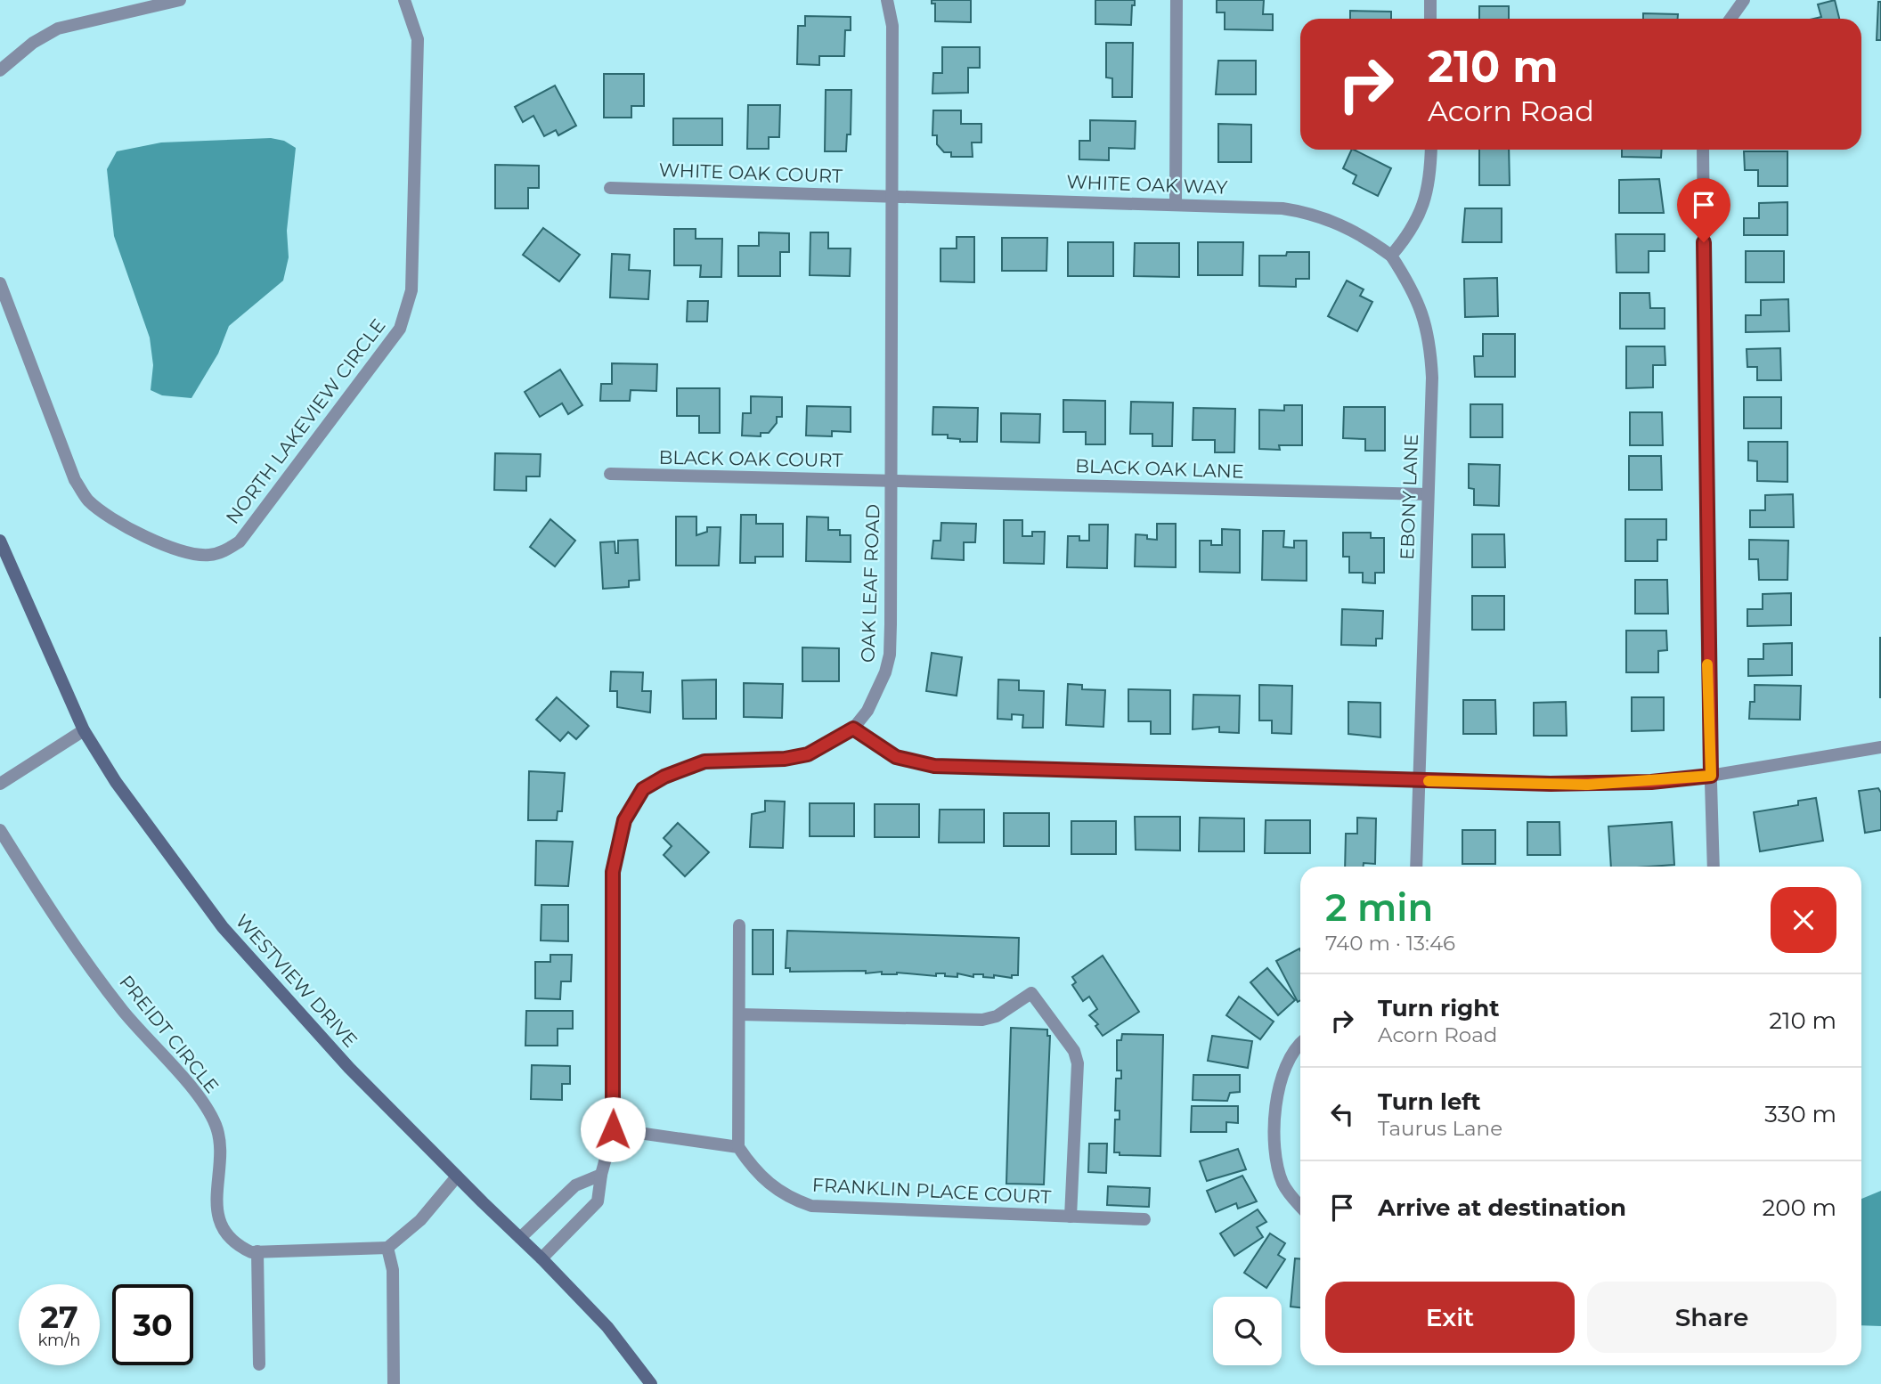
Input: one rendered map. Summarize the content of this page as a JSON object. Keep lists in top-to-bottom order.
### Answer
{
  "streets": {
    "street": [
      "WHITE OAK COURT",
      "WHITE OAK WAY",
      "NORTH LAKEVIEW CIRCLE",
      "BLACK OAK COURT",
      "BLACK OAK LANE",
      "EBONY LANE",
      "OAK LEAF ROAD",
      "WESTVIEW DRIVE",
      "PREIDT CIRCLE",
      "FRANKLIN PLACE COURT"
    ]
  },
  "crossings": [
    ["WHITE OAK COURT", "WHITE OAK WAY"],
    ["WHITE OAK COURT", "OAK LEAF ROAD"],
    ["WHITE OAK WAY", "EBONY LANE"],
    ["WHITE OAK WAY", "OAK LEAF ROAD"],
    ["BLACK OAK COURT", "BLACK OAK LANE"],
    ["BLACK OAK COURT", "OAK LEAF ROAD"],
    ["BLACK OAK LANE", "EBONY LANE"],
    ["BLACK OAK LANE", "OAK LEAF ROAD"],
    ["OAK LEAF ROAD", "WESTVIEW DRIVE"]
  ],
  "page": {
    "turn": ["210 m", "Acorn Road"],
    "heading": ["2 min", "740 m · 13:46"],
    "list": [
      {
        "name": "Turn right",
        "note": "Acorn Road",
        "value": "210 m"
      },
      {
        "name": "Turn left",
        "note": "Taurus Lane",
        "value": "330 m"
      },
      {
        "name": "Arrive at destination",
        "value": "200 m"
      }
    ],
    "buttons": ["Exit", "Share"],
    "speed": "27 km/h",
    "limit": "30"
  }
}
